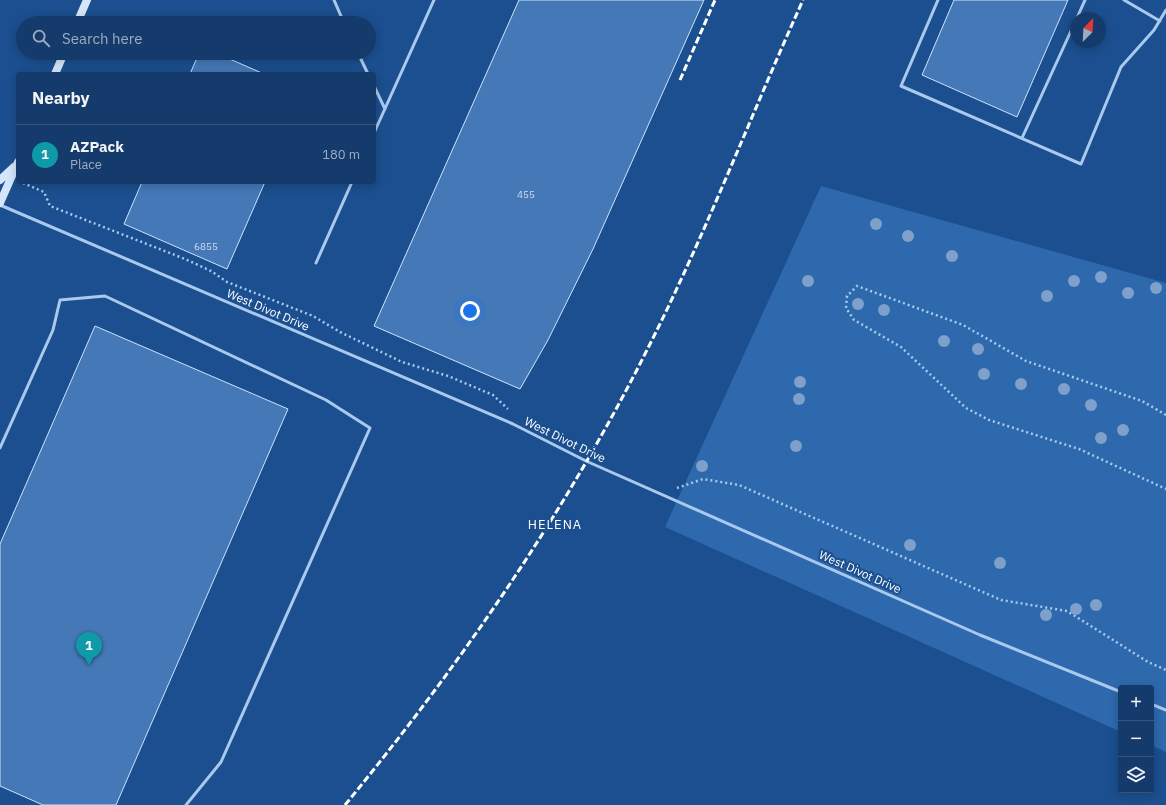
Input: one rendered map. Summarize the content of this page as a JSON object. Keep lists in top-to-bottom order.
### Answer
{
  "streets": {
    "lane": ["West Divot Drive"]
  },
  "districts": ["HELENA"],
  "house_numbers": ["455", "6855"],
  "north": "top right",
  "page": {
    "search": "Search here",
    "heading": "Nearby",
    "list": [
      {
        "mark": "1",
        "name": "AZPack",
        "note": "Place",
        "value": "180 m"
      }
    ],
    "pins": "1",
    "map_buttons": ["+", "−"]
  }
}
